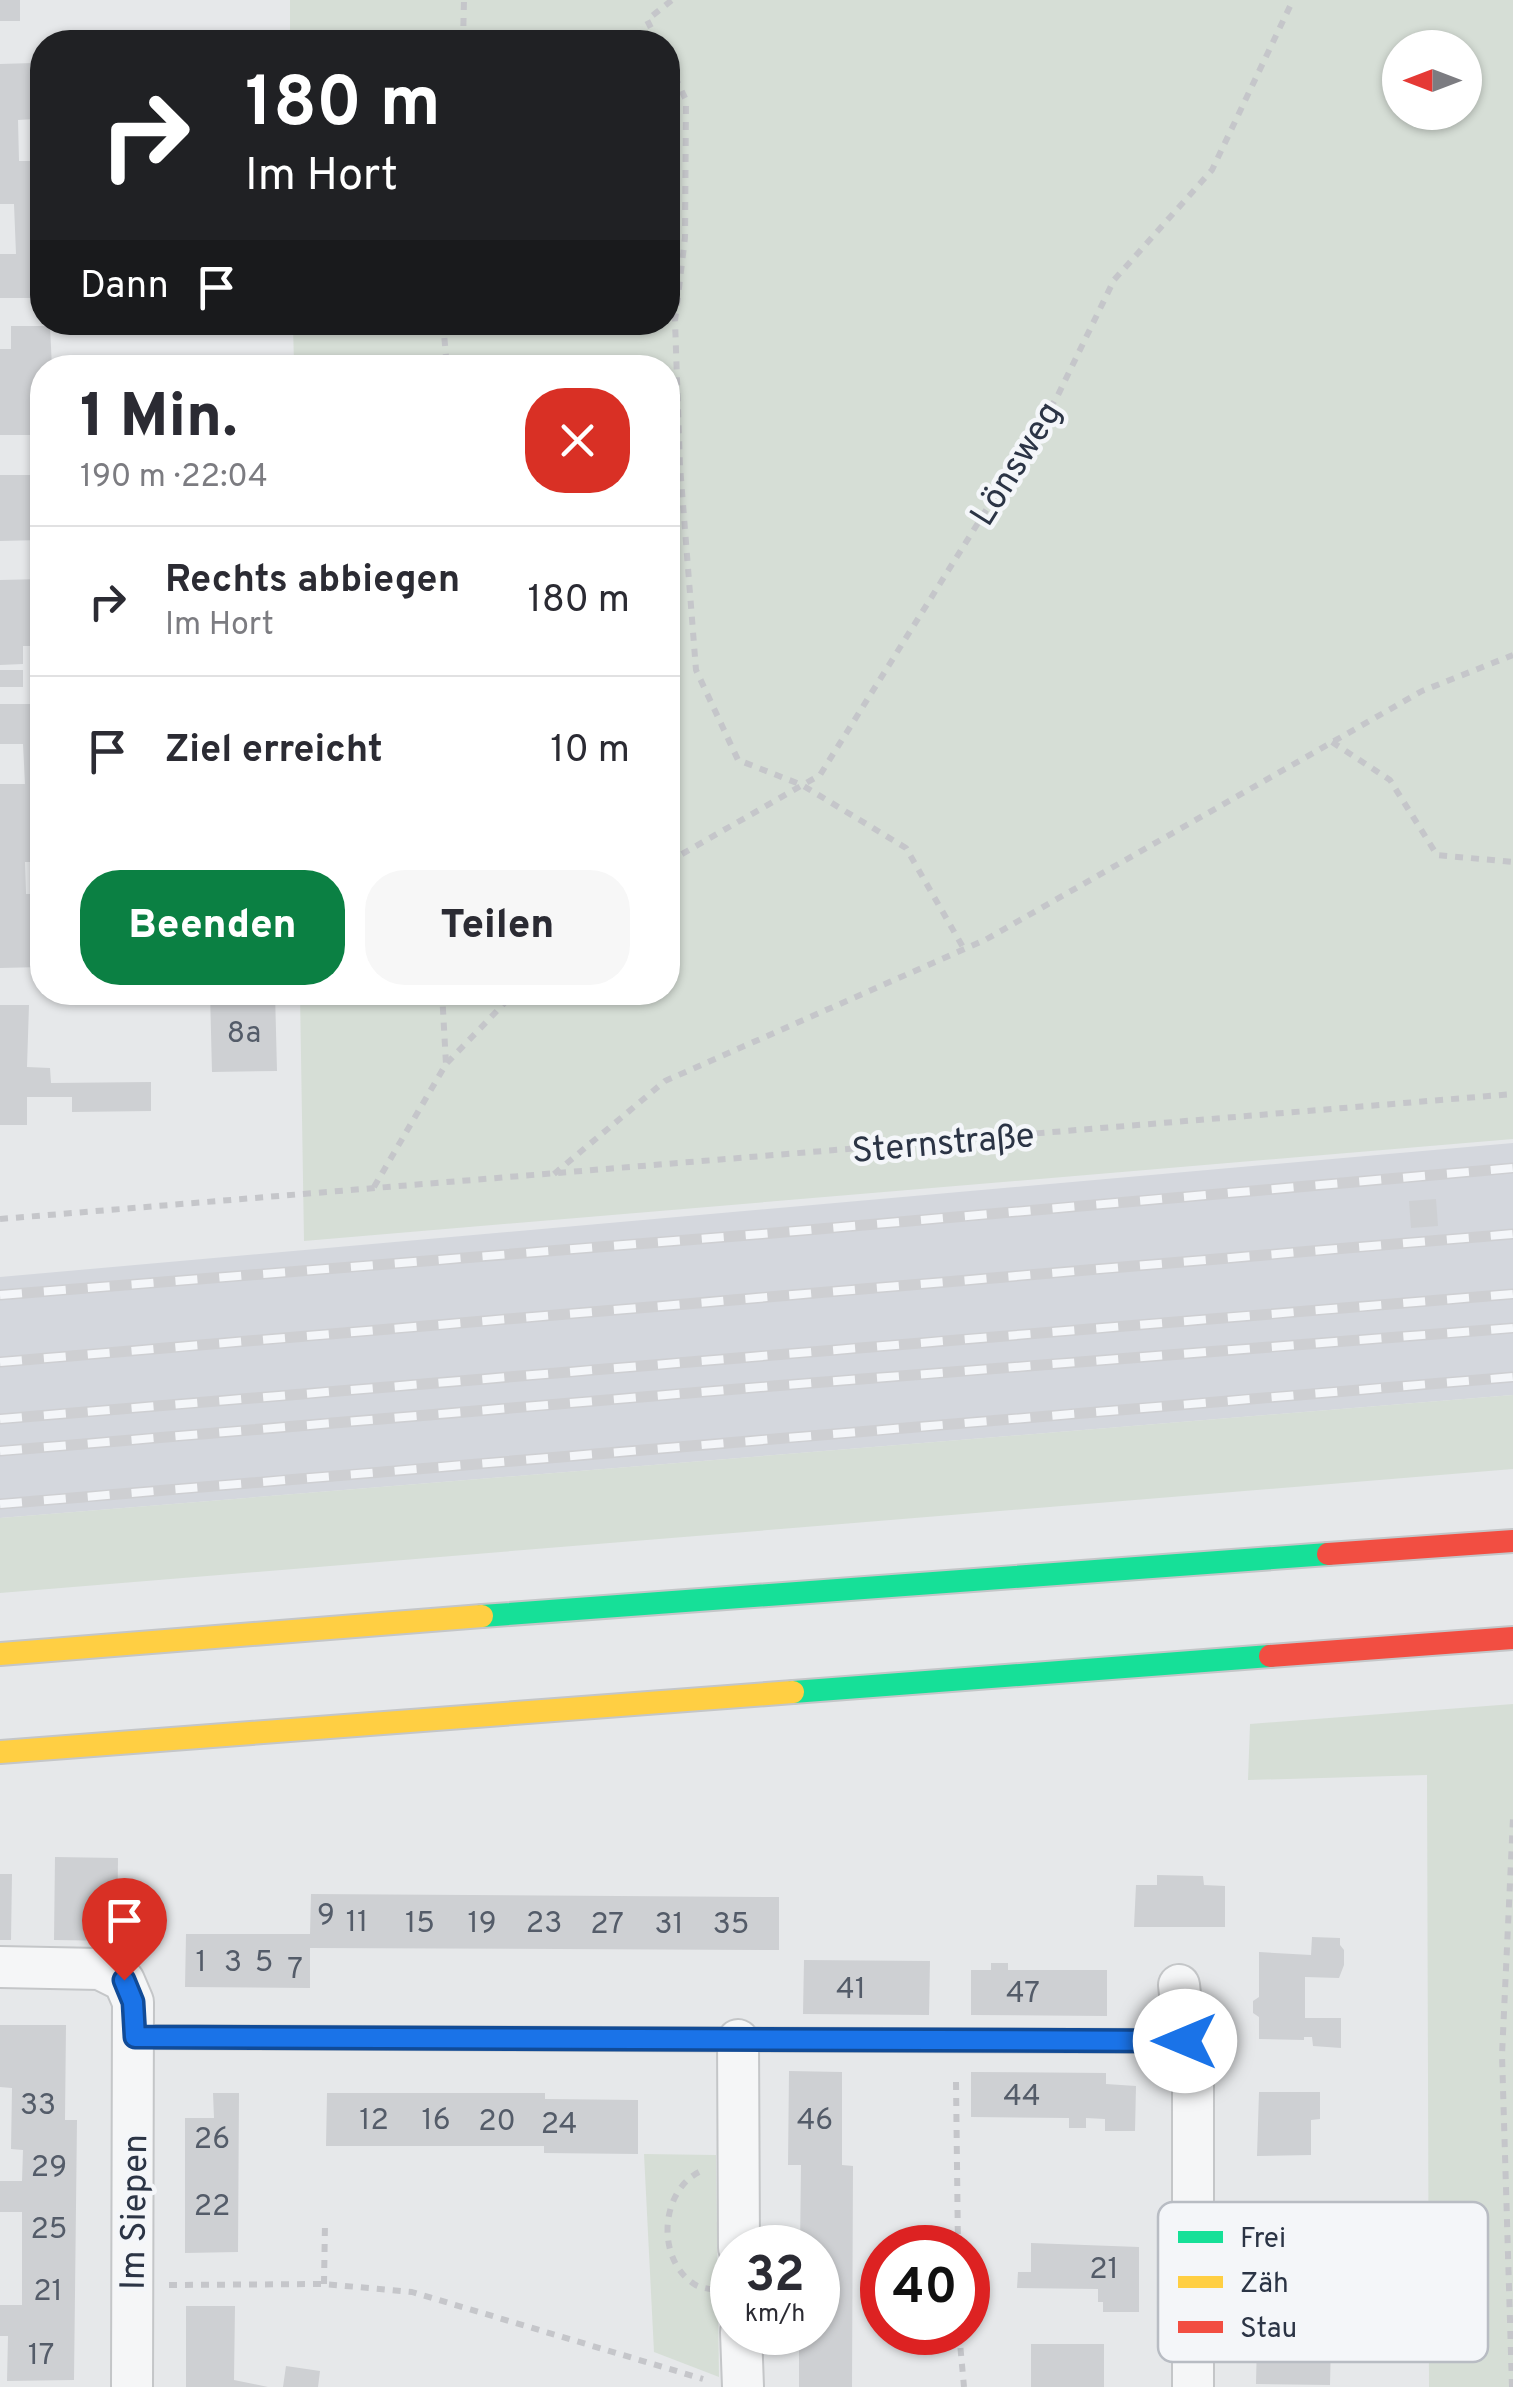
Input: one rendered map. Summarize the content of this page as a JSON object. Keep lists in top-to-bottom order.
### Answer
{
  "streets": {
    "street": ["Im Siepen"],
    "path": ["Lönsweg", "Sternstraße"]
  },
  "house_numbers": [
    "8a",
    "9",
    "11",
    "15",
    "19",
    "23",
    "27",
    "31",
    "35",
    "1",
    "3",
    "5",
    "7",
    "41",
    "47",
    "44",
    "33",
    "12",
    "16",
    "46",
    "20",
    "24",
    "26",
    "29",
    "22",
    "25",
    "21",
    "21",
    "17"
  ],
  "legend": ["Frei", "Zäh", "Stau"],
  "north": "left",
  "page": {
    "turn": ["180 m", "Im Hort"],
    "then": "Dann",
    "heading": ["1 Min.", "190 m · 22:04"],
    "list": [
      {
        "name": "Rechts abbiegen",
        "note": "Im Hort",
        "value": "180 m"
      },
      {
        "name": "Ziel erreicht",
        "value": "10 m"
      }
    ],
    "buttons": ["Beenden", "Teilen"],
    "speed": "32 km/h",
    "limit": "40"
  }
}
